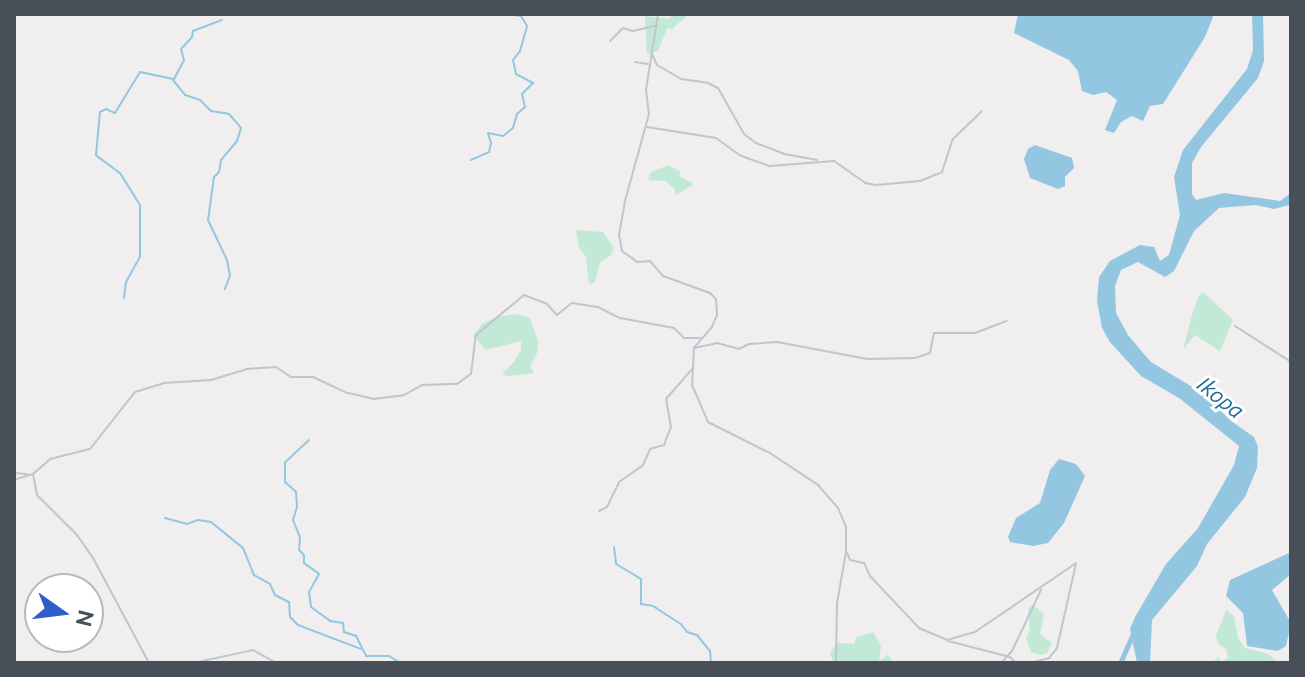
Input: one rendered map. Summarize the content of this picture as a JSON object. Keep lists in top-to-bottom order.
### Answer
{
  "water": ["Ikopa"],
  "north": "right"
}
